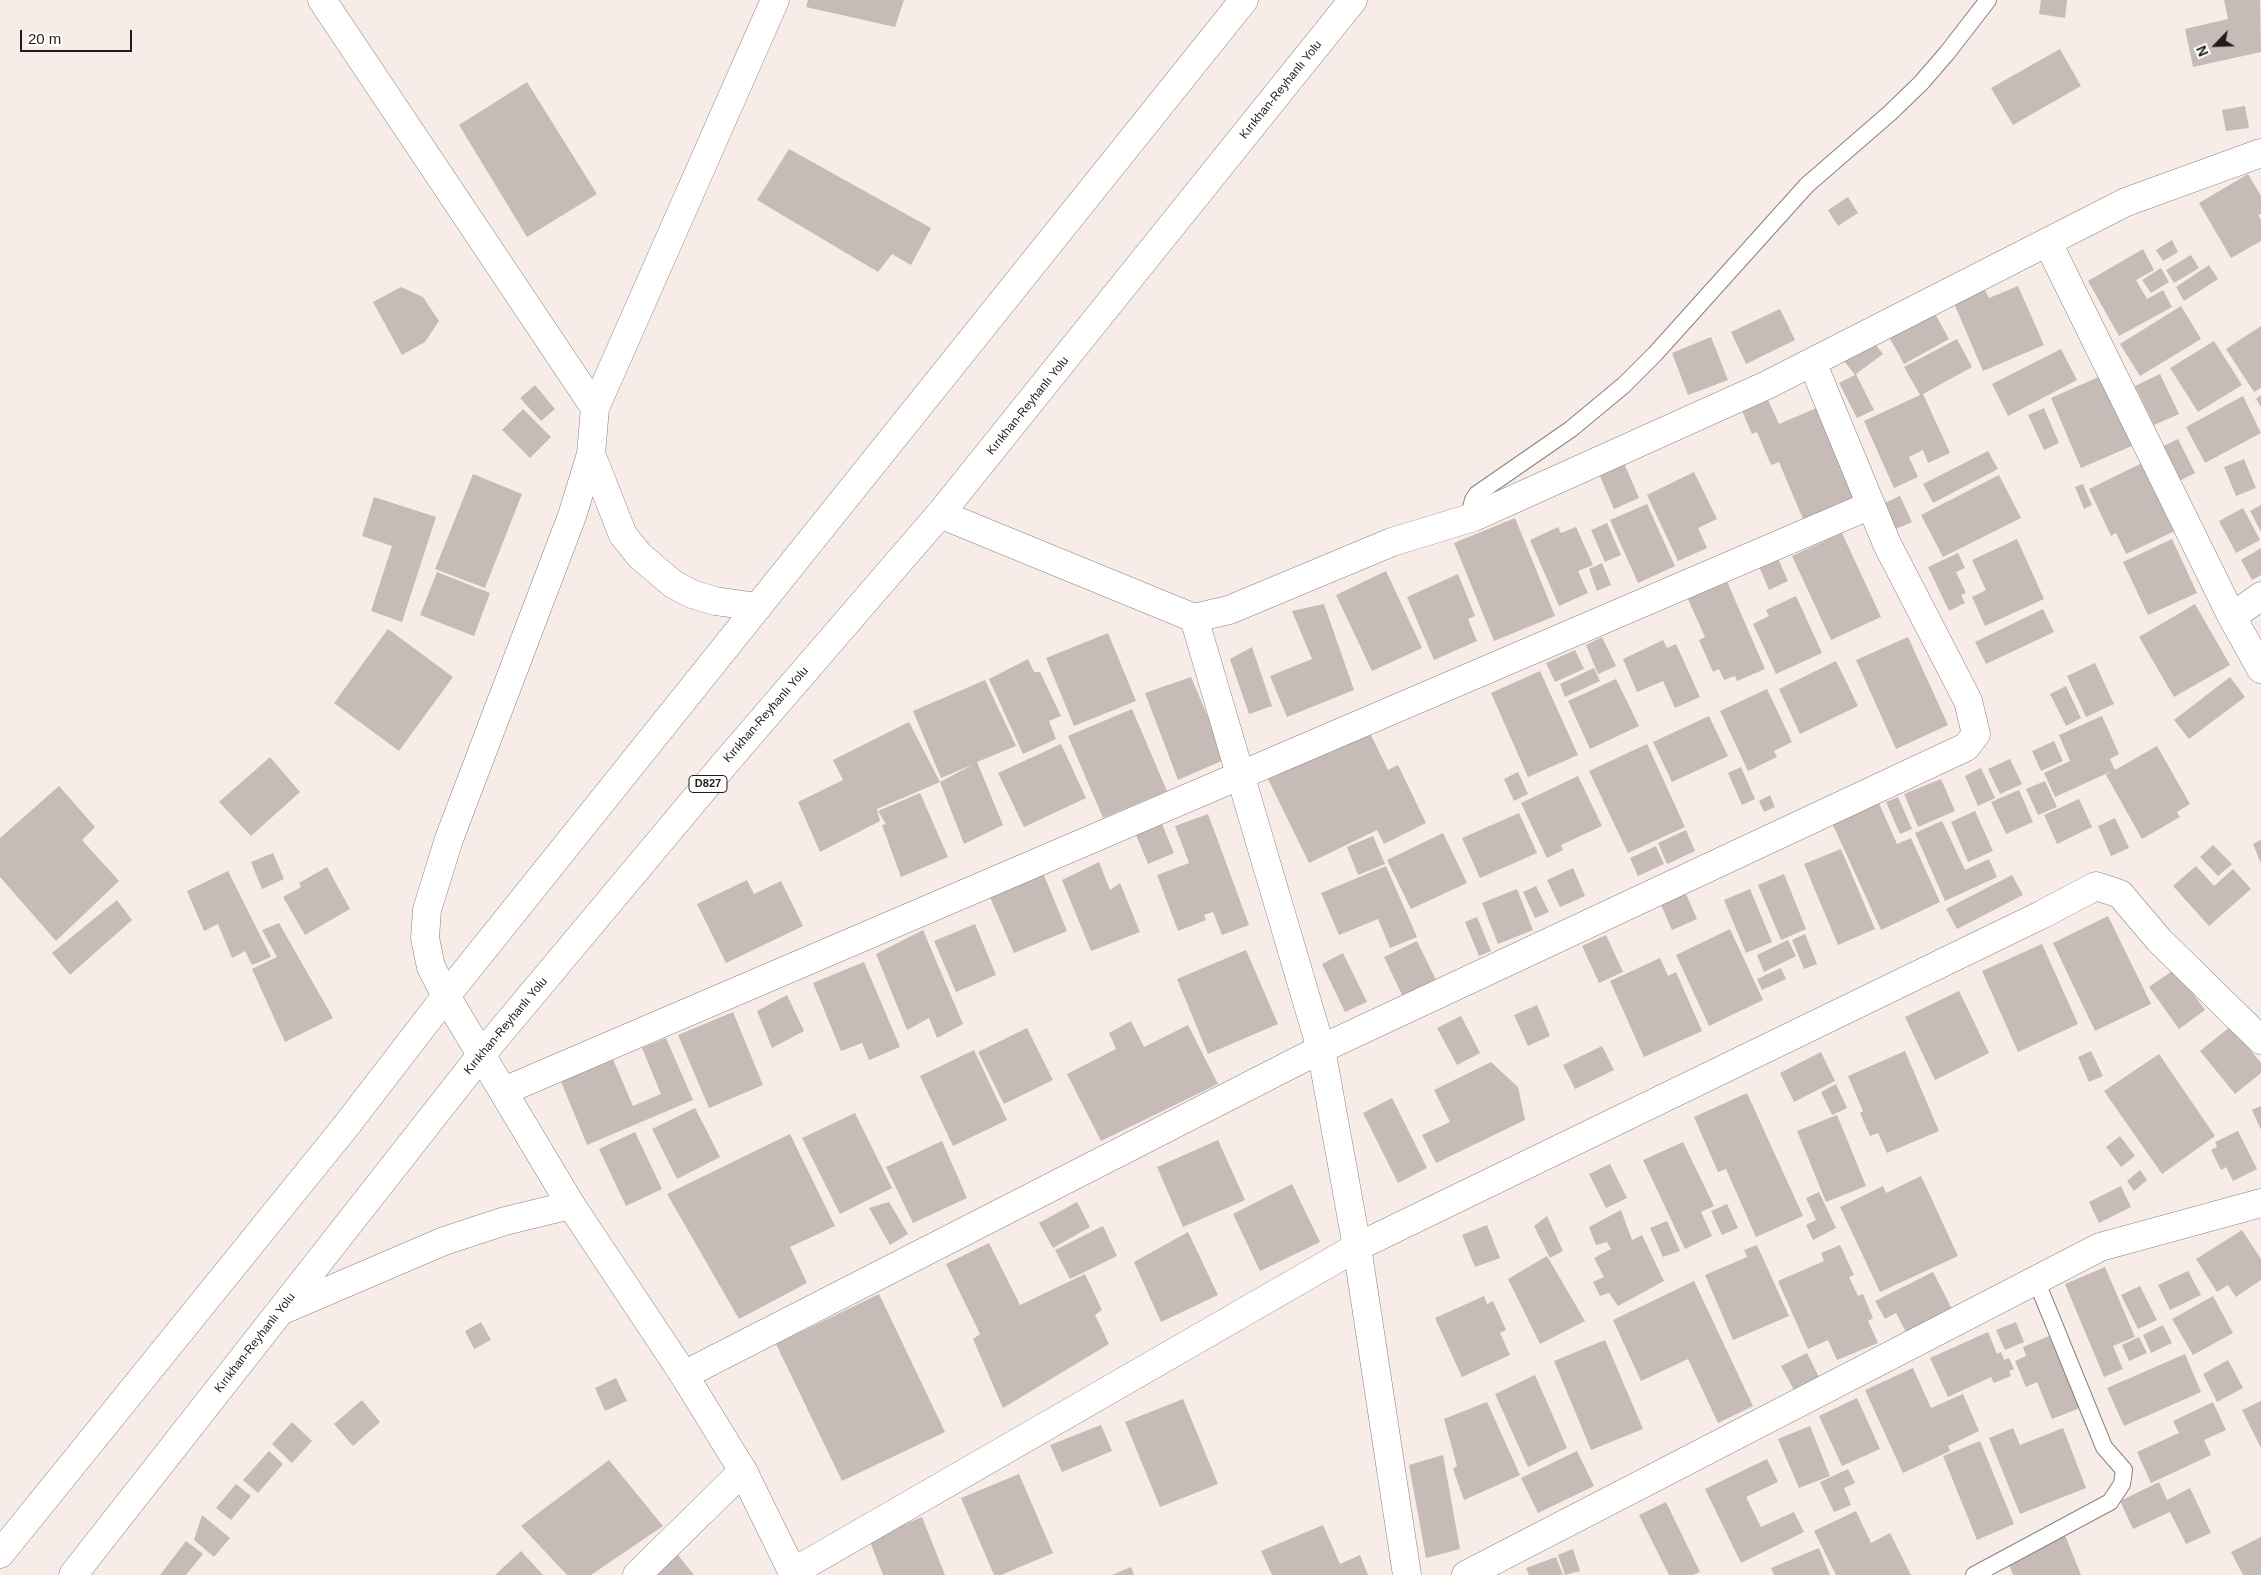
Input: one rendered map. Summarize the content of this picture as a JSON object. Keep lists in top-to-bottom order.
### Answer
{
  "streets": {
    "main road": ["Kırıkhan-Reyhanlı Yolu", "D827"]
  },
  "scale_bar": "20 m",
  "north": "bottom left"
}
